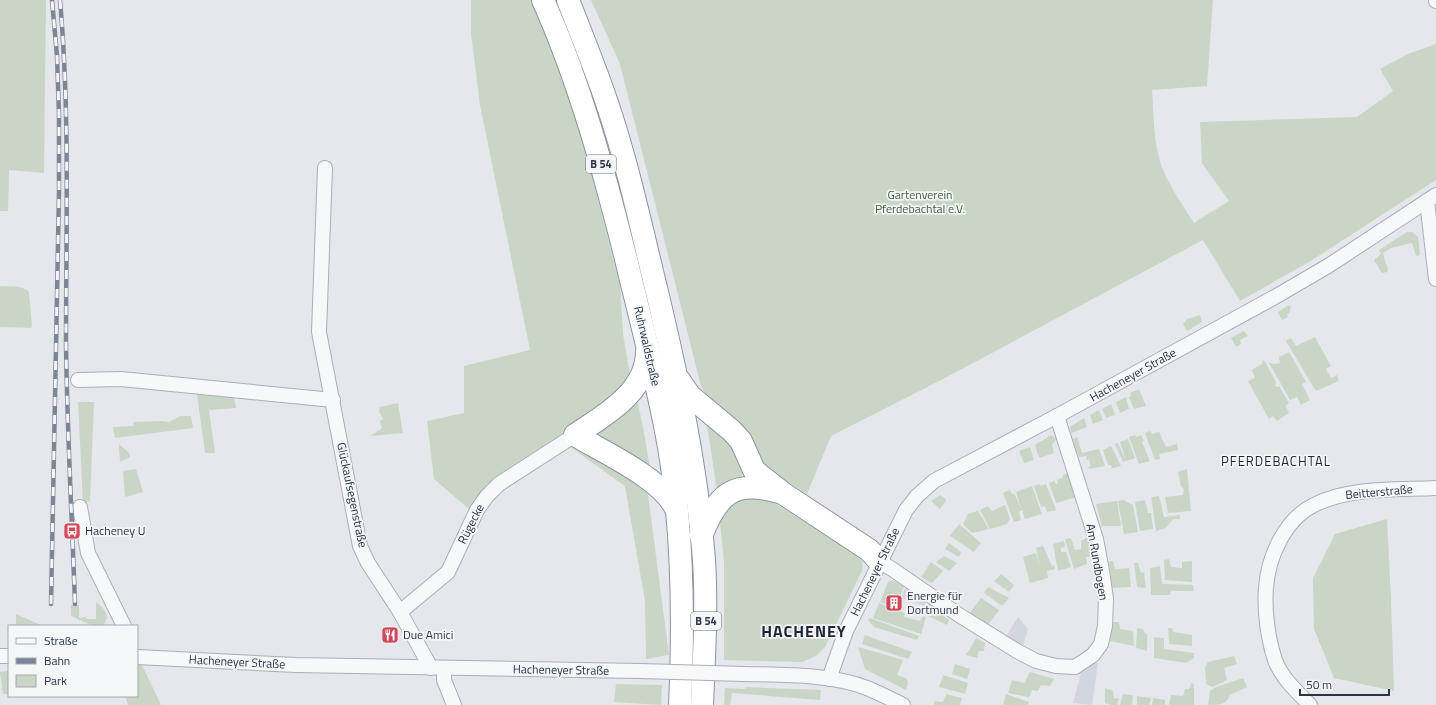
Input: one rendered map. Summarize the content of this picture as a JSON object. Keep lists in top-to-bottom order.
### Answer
{
  "streets": {
    "highway": ["B 54", "Ruhrwaldstraße"],
    "street": [
      "Hacheneyer Straße",
      "Beitterstraße",
      "Glückaufsegenstraße",
      "Rügecke",
      "Am Rundbogen"
    ]
  },
  "crossings": [
    ["Hacheneyer Straße", "Glückaufsegenstraße"],
    ["Hacheneyer Straße", "Am Rundbogen"],
    ["Glückaufsegenstraße", "Rügecke"]
  ],
  "districts": ["PFERDEBACHTAL", "HACHENEY"],
  "parks": ["Gartenverein Pferdebachtal e.V."],
  "places": {
    "bus stop": ["Hacheney U"],
    "building": ["Energie für Dortmund"],
    "restaurant": ["Due Amici"]
  },
  "legend": ["Straße", "Bahn", "Park"],
  "scale_bar": "50 m"
}
